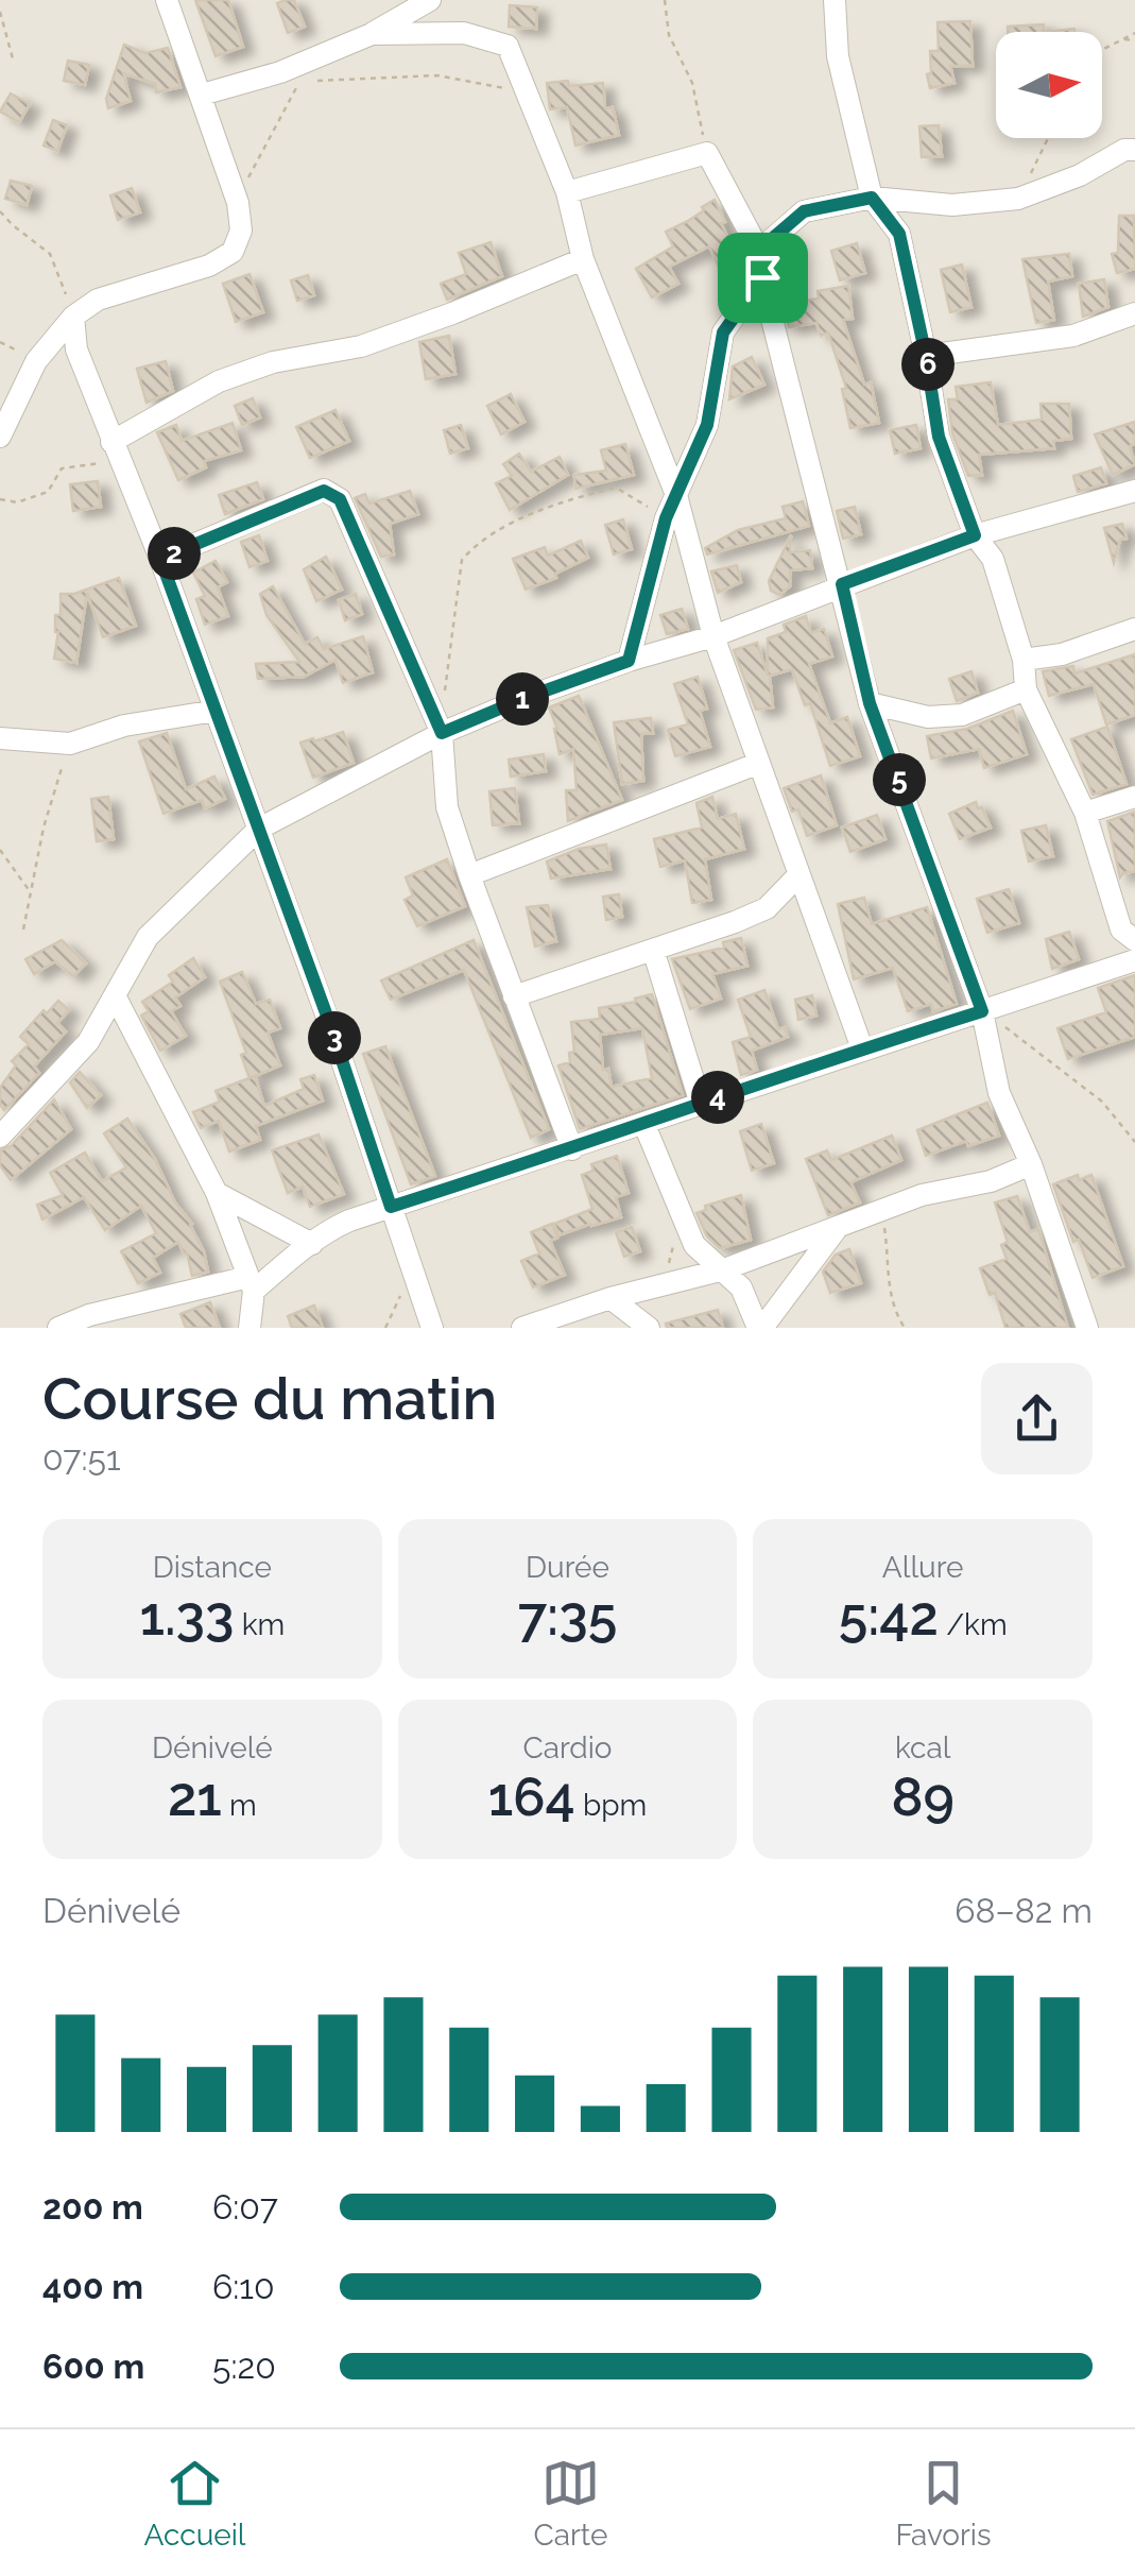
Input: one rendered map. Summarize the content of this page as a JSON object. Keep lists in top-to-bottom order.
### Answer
{
  "north": "right",
  "page": {
    "pins": [
      "6",
      "2",
      "1",
      "5",
      "3",
      "4"
    ],
    "heading": ["Course du matin", "07:51"],
    "stats": [
      ["Distance", "1.33 km"],
      ["Durée", "7:35"],
      ["Allure", "5:42 /km"],
      ["Dénivelé", "21 m"],
      ["Cardio", "164 bpm"],
      ["kcal", "89"]
    ],
    "chart": ["Dénivelé", "68–82 m"],
    "list": [
      {
        "name": "200 m",
        "note": "6:07"
      },
      {
        "name": "400 m",
        "note": "6:10"
      },
      {
        "name": "600 m",
        "note": "5:20"
      }
    ],
    "tabs": ["Accueil", "Carte", "Favoris"]
  }
}
